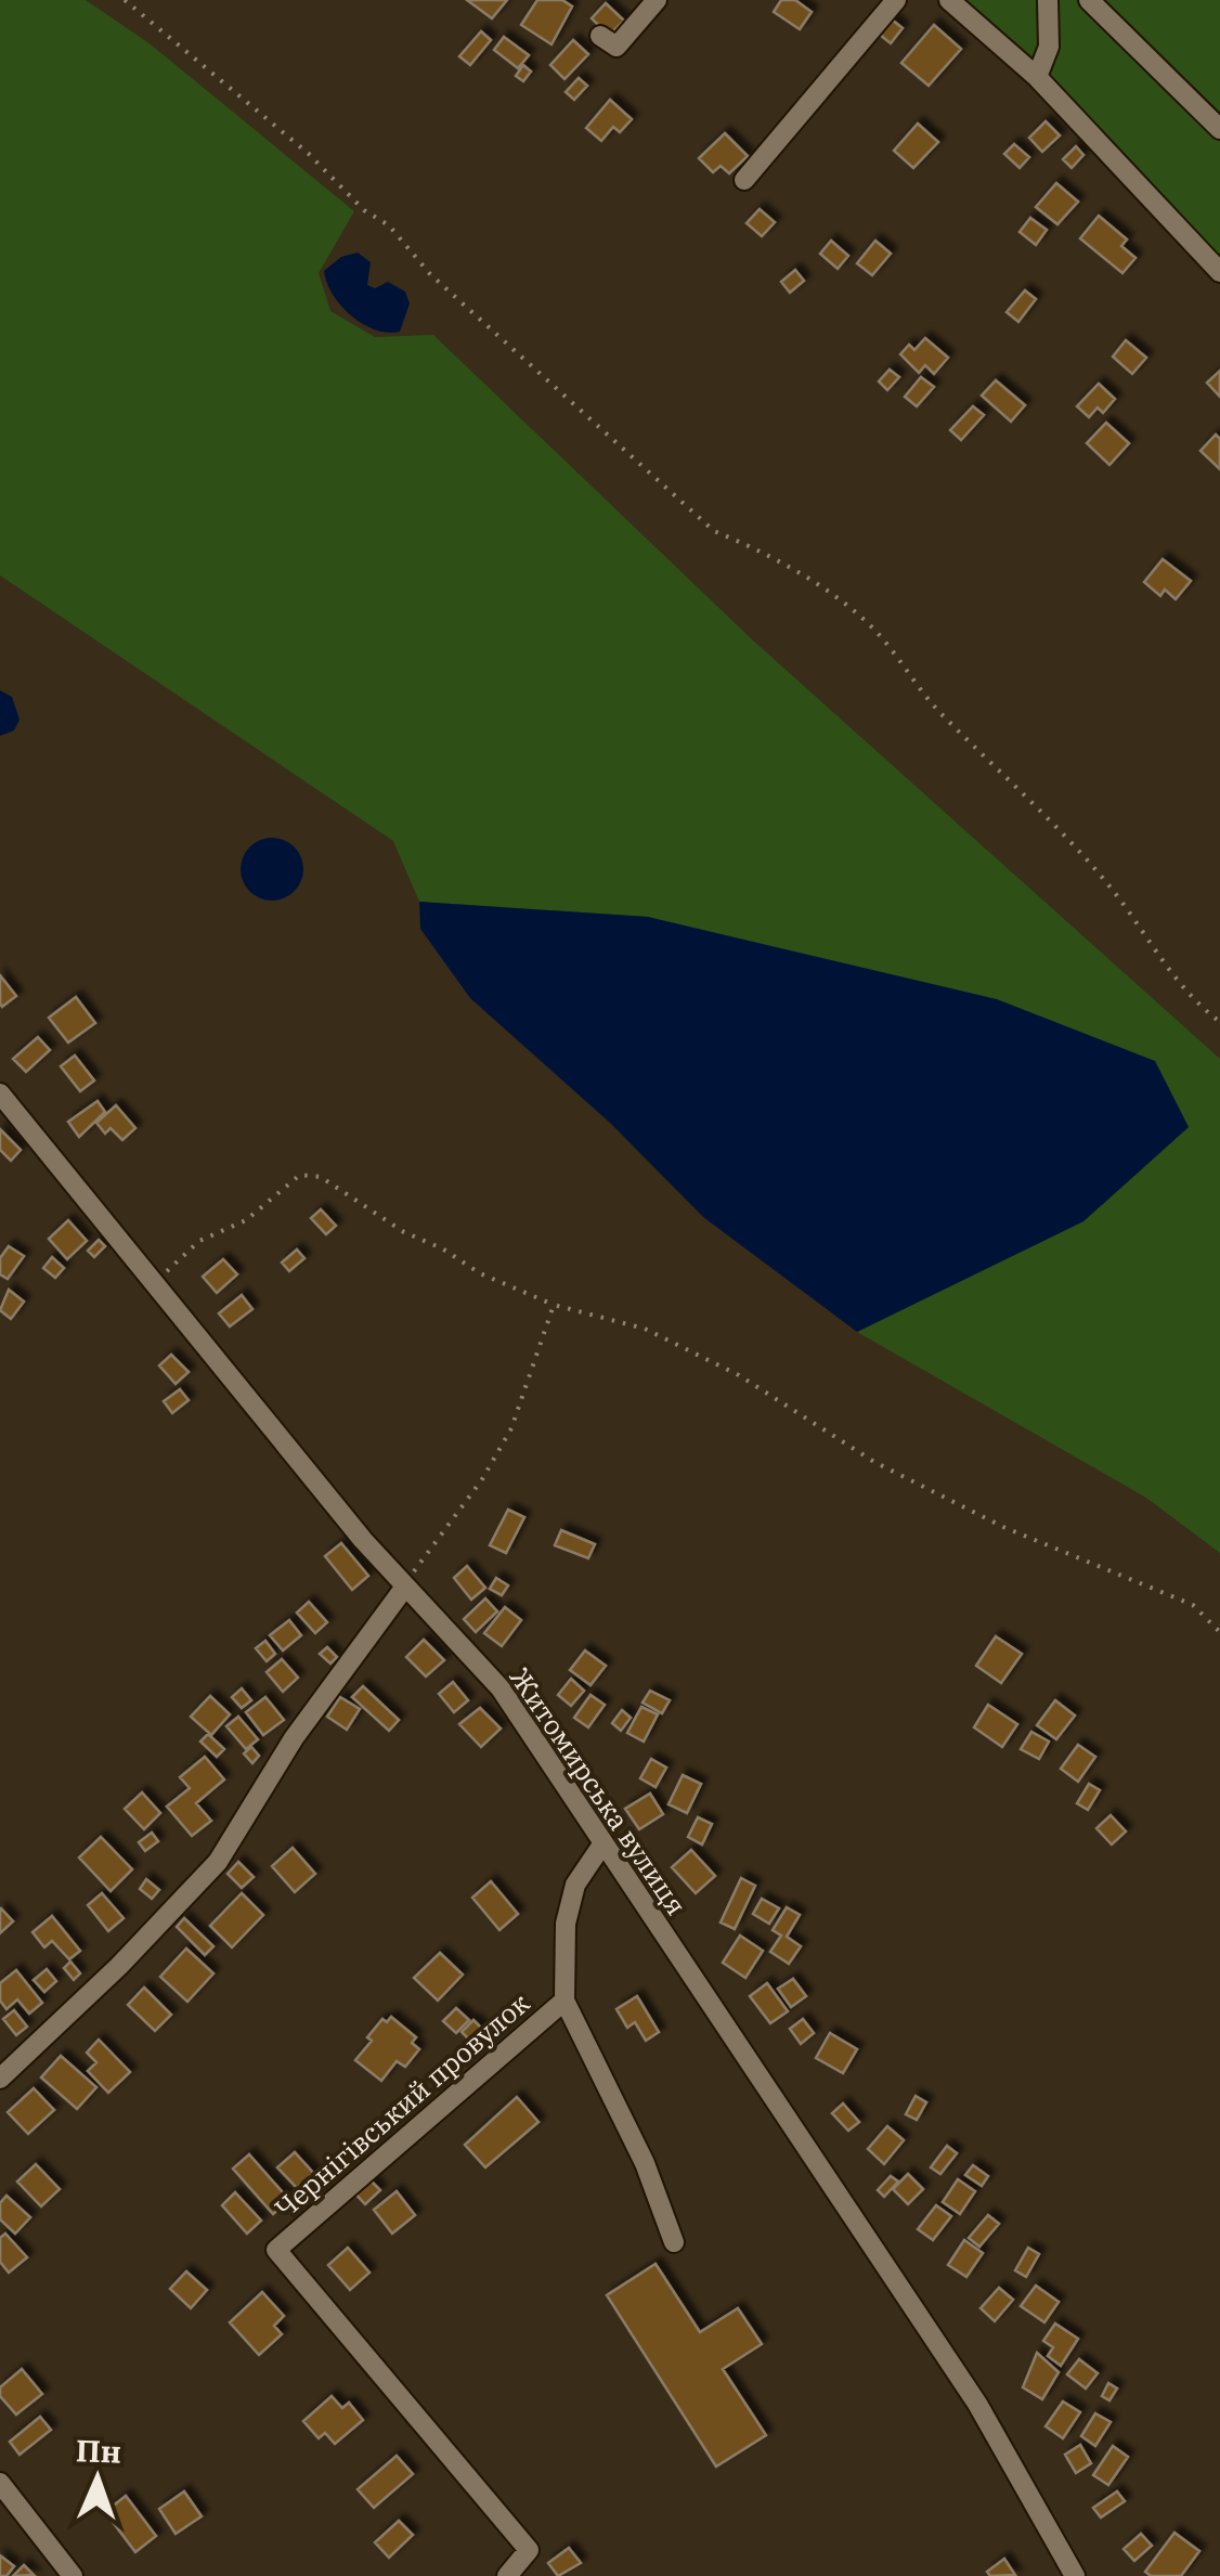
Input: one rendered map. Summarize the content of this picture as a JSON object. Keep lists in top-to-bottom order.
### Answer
{
  "streets": {
    "street": ["Житомирська вулиця", "Чернігівський провулок"]
  },
  "north": "top"
}
